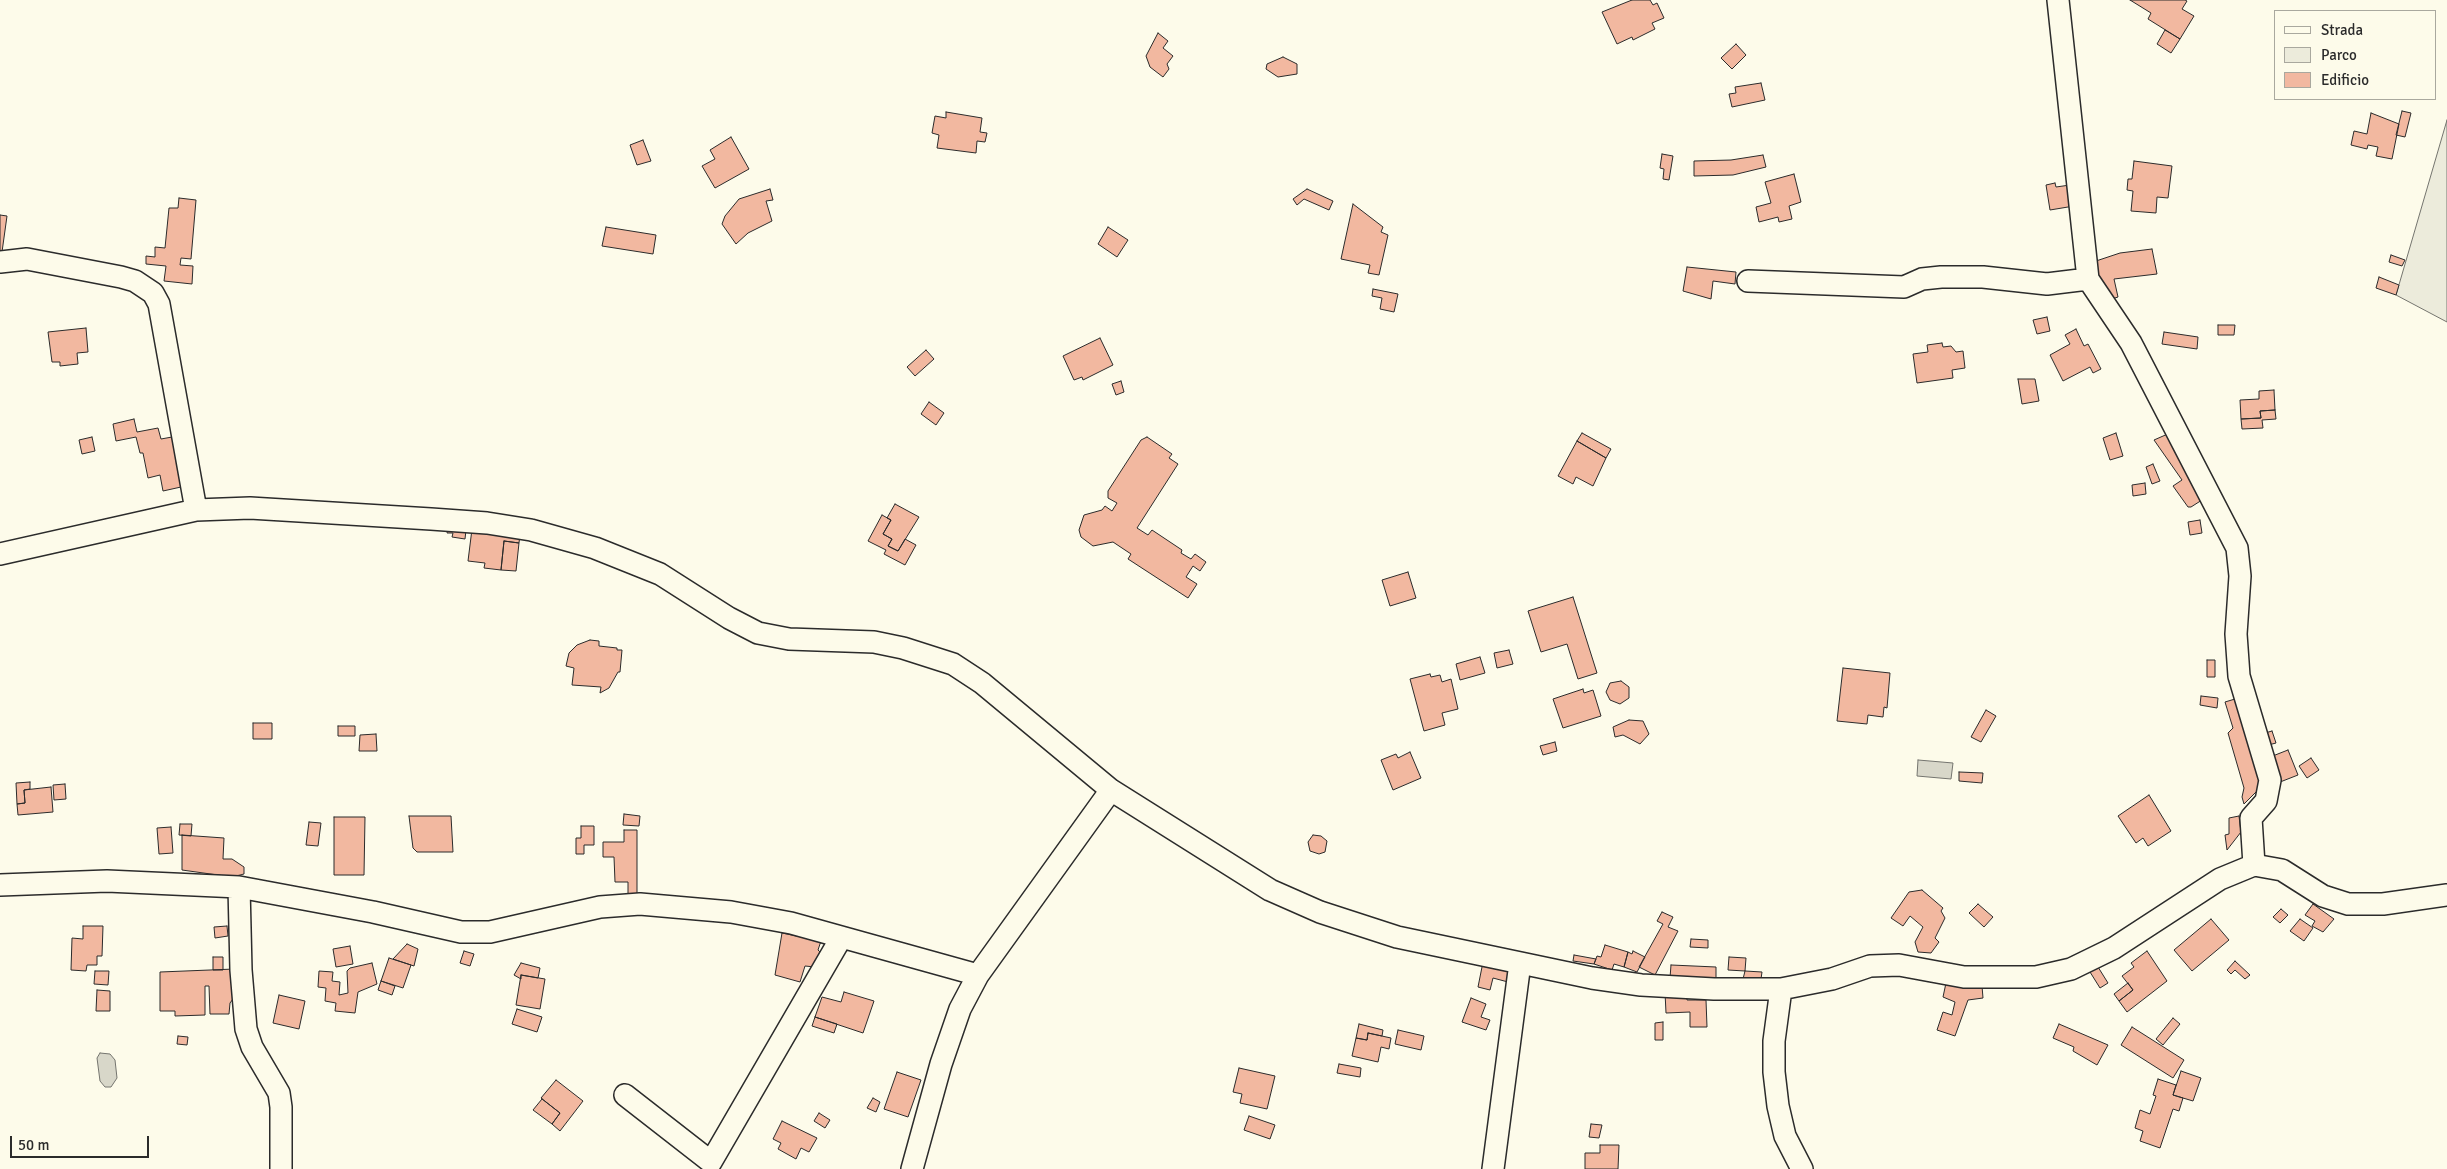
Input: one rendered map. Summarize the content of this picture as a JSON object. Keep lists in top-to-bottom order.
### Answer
{
  "legend": ["Strada", "Parco", "Edificio"],
  "scale_bar": "50 m"
}
